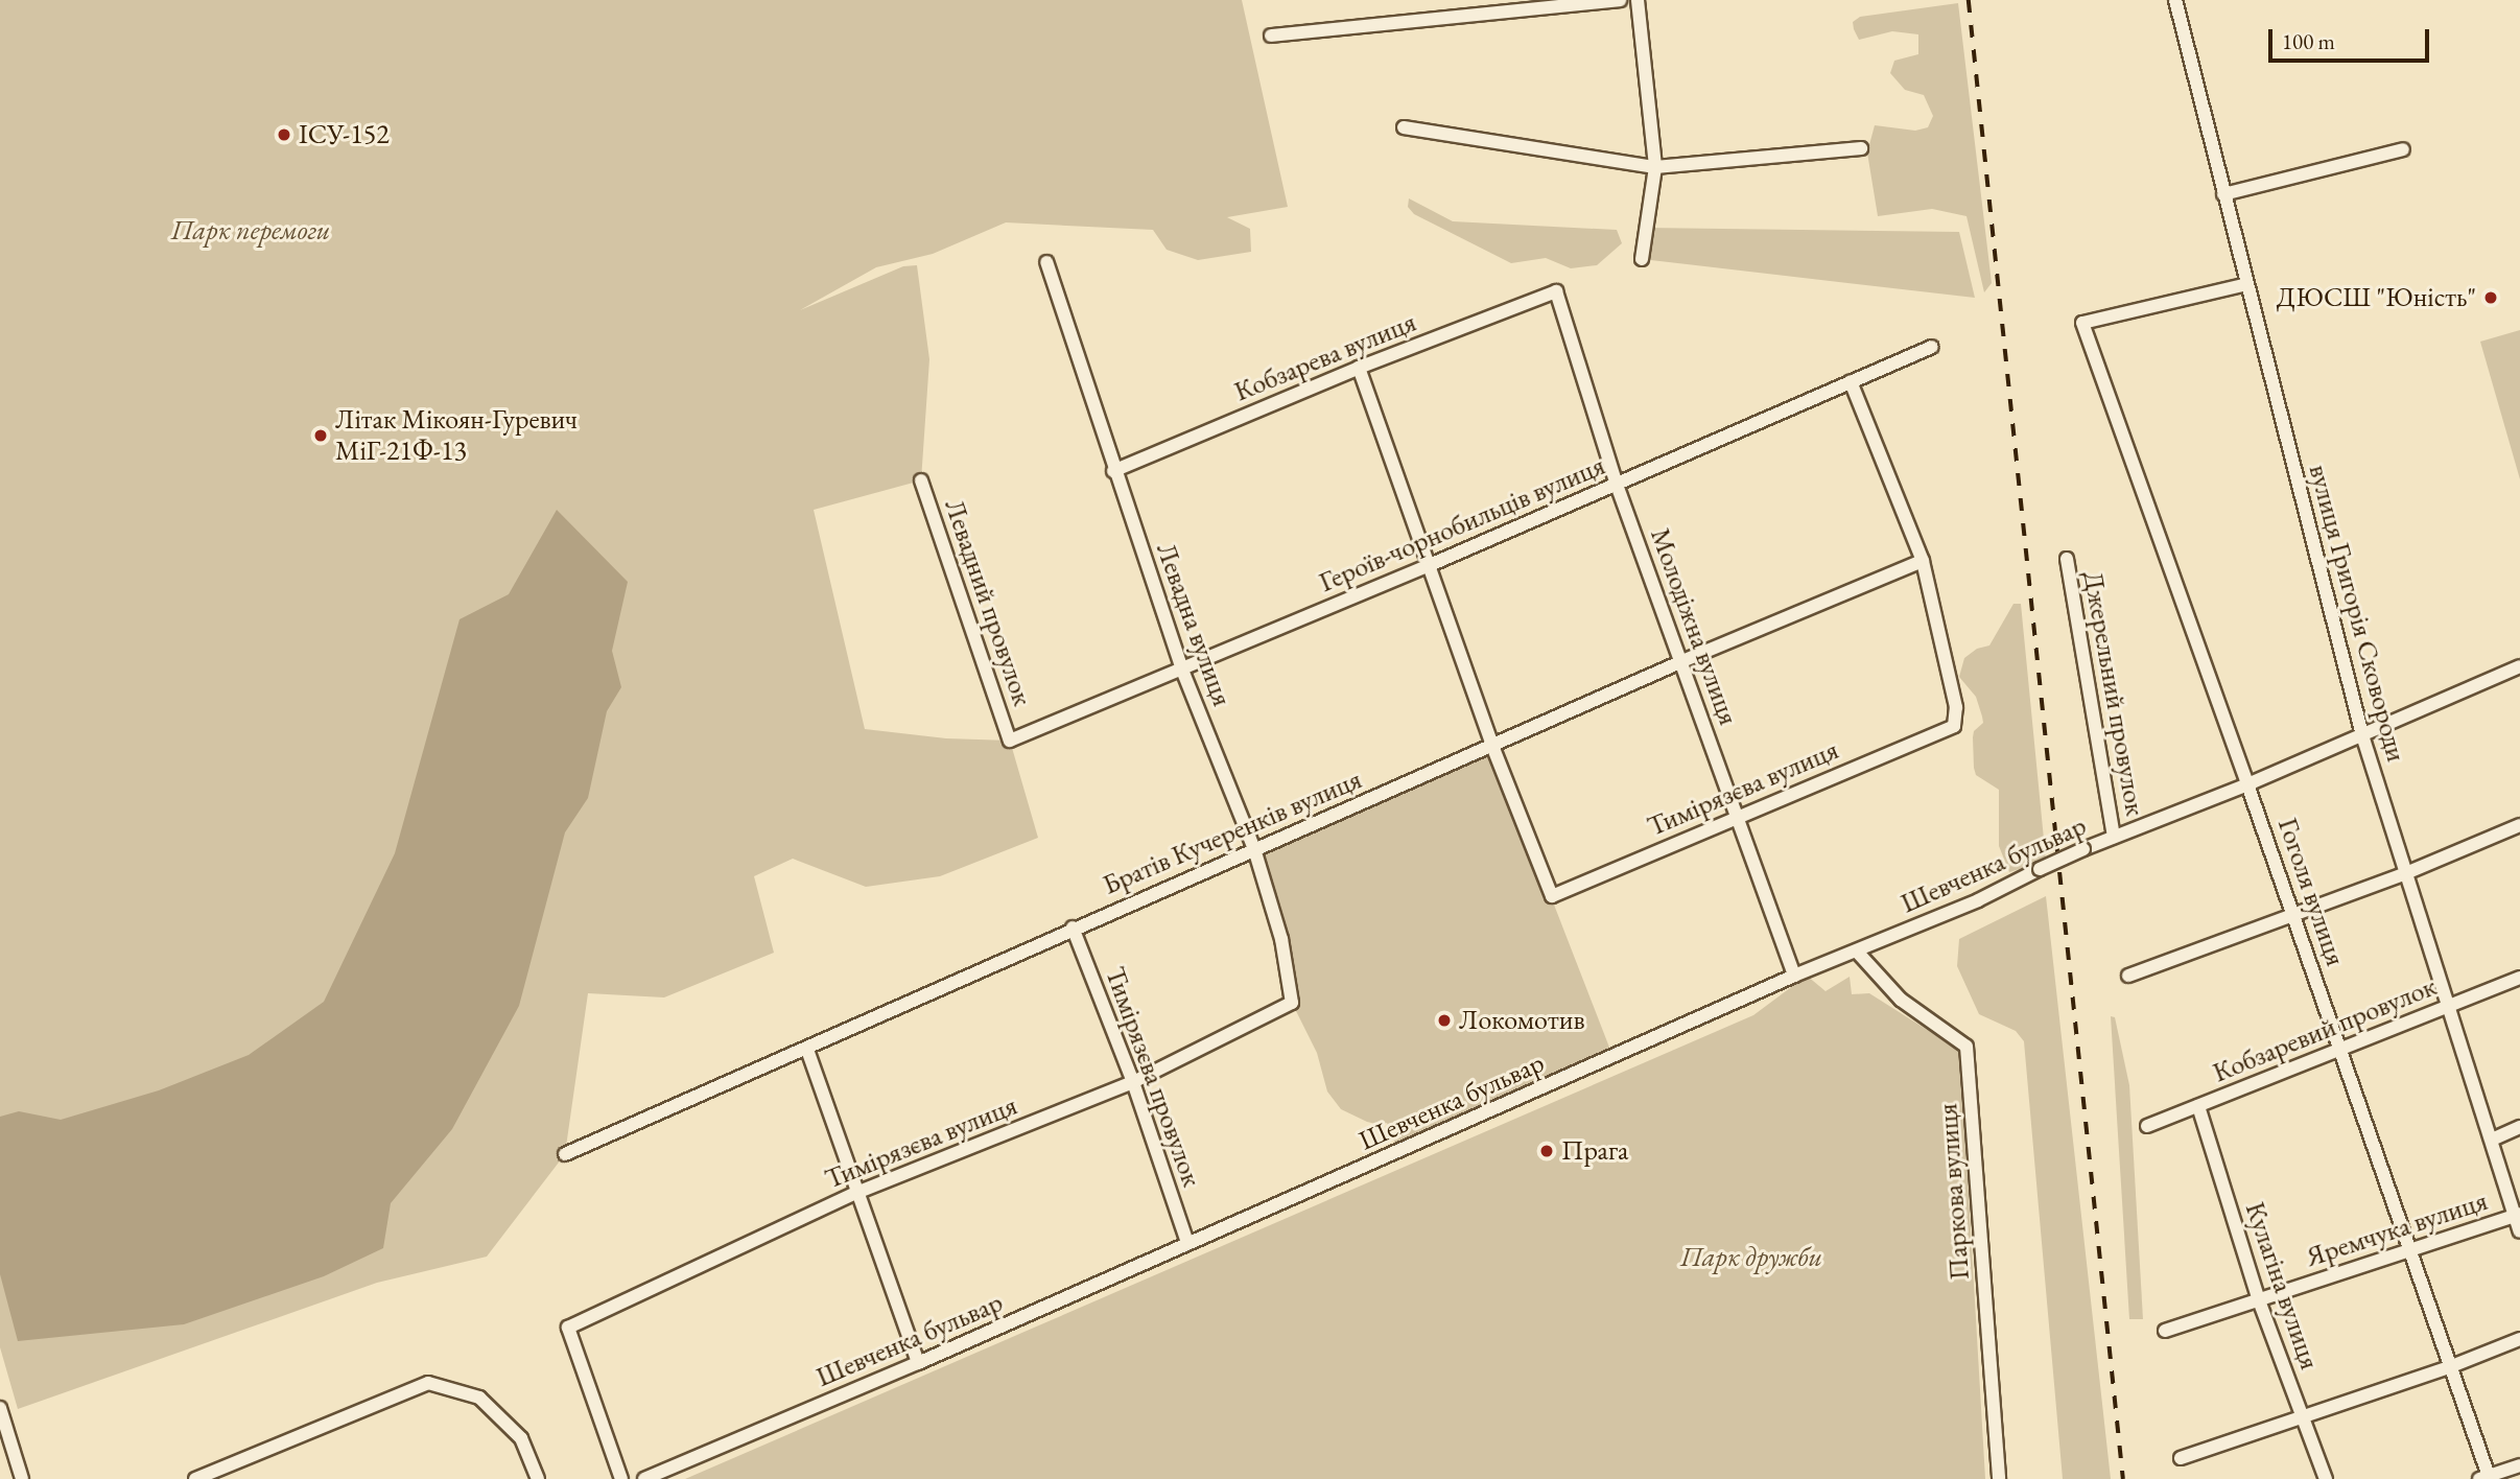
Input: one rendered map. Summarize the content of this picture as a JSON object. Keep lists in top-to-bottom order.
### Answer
{
  "streets": {
    "street": [
      "Кобзарева вулиця",
      "Героїв-чорнобильців вулиця",
      "Левадний провулок",
      "вулиця Григорія Сковороди",
      "Левадна вулиця",
      "Молодіжна вулиця",
      "Джерельний провулок",
      "Тимірязєва вулиця",
      "Братів Кучеренків вулиця",
      "Шевченка бульвар",
      "Гоголя вулиця",
      "Кобзаревий провулок",
      "Тимірязєва провулок",
      "Паркова вулиця",
      "Яремчука вулиця",
      "Кулагіна вулиця"
    ]
  },
  "crossings": [
    ["Кобзарева вулиця", "Левадна вулиця"],
    ["Кобзарева вулиця", "Молодіжна вулиця"],
    ["Героїв-чорнобильців вулиця", "Левадний провулок"],
    ["Героїв-чорнобильців вулиця", "Левадна вулиця"],
    ["Героїв-чорнобильців вулиця", "Молодіжна вулиця"],
    ["вулиця Григорія Сковороди", "Шевченка бульвар"],
    ["вулиця Григорія Сковороди", "Гоголя вулиця"],
    ["вулиця Григорія Сковороди", "Кобзаревий провулок"],
    ["вулиця Григорія Сковороди", "Яремчука вулиця"],
    ["Левадна вулиця", "Тимірязєва вулиця"],
    ["Левадна вулиця", "Братів Кучеренків вулиця"],
    ["Молодіжна вулиця", "Тимірязєва вулиця"],
    ["Молодіжна вулиця", "Братів Кучеренків вулиця"],
    ["Молодіжна вулиця", "Шевченка бульвар"],
    ["Джерельний провулок", "Шевченка бульвар"],
    ["Тимірязєва вулиця", "Братів Кучеренків вулиця"],
    ["Тимірязєва вулиця", "Тимірязєва провулок"],
    ["Братів Кучеренків вулиця", "Тимірязєва провулок"],
    ["Шевченка бульвар", "Гоголя вулиця"],
    ["Шевченка бульвар", "Тимірязєва провулок"],
    ["Шевченка бульвар", "Паркова вулиця"],
    ["Гоголя вулиця", "Кобзаревий провулок"],
    ["Гоголя вулиця", "Яремчука вулиця"],
    ["Кобзаревий провулок", "Кулагіна вулиця"],
    ["Яремчука вулиця", "Кулагіна вулиця"]
  ],
  "parks": ["Парк перемоги", "Парк дружби"],
  "places": [
    "ІСУ-152",
    "ДЮСШ \"Юність\"",
    "Літак Мікоян-Гуревич МiГ-21Ф-13",
    "Локомотив",
    "Прага"
  ],
  "scale_bar": "100 m"
}
